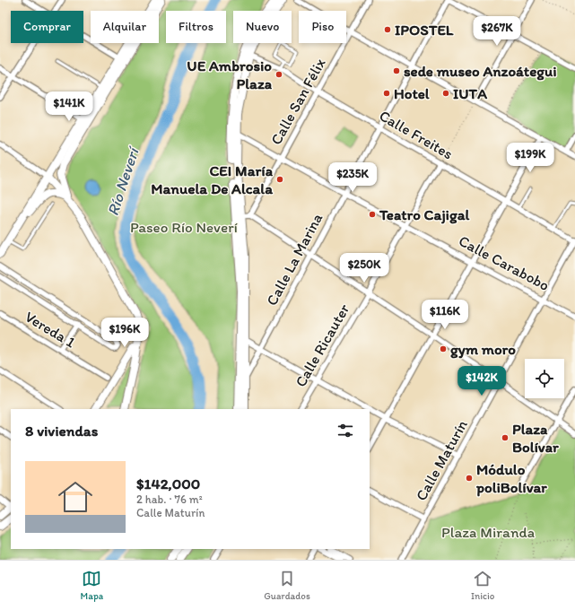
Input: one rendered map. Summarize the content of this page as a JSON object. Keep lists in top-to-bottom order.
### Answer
{
  "streets": {
    "street": [
      "Calle San Félix",
      "Calle Freites",
      "Calle La Marina",
      "Calle Carabobo",
      "Vereda 1",
      "Calle Ricauter",
      "Calle Maturín"
    ]
  },
  "crossings": [
    ["Calle San Félix", "Calle Freites"],
    ["Calle San Félix", "Calle Carabobo"],
    ["Calle Freites", "Calle La Marina"],
    ["Calle Freites", "Calle Ricauter"],
    ["Calle Freites", "Calle Maturín"],
    ["Calle La Marina", "Calle Carabobo"],
    ["Calle Carabobo", "Calle Ricauter"],
    ["Calle Carabobo", "Calle Maturín"]
  ],
  "water": ["Río Neverí"],
  "parks": ["Paseo Río Neverí", "Plaza Miranda"],
  "places": [
    "IPOSTEL",
    "sede museo Anzoátegui",
    "UE Ambrosio Plaza",
    "Hotel",
    "IUTA",
    "CEI María Manuela De Alcala",
    "Teatro Cajigal",
    "gym moro",
    "Plaza Bolívar",
    "Módulo poliBolívar"
  ],
  "page": {
    "chip": [
      "Comprar",
      "Alquilar",
      "Filtros",
      "Nuevo",
      "Piso"
    ],
    "price": [
      "$267K",
      "$141K",
      "$199K",
      "$235K",
      "$250K",
      "$116K",
      "$196K",
      "$142K"
    ],
    "heading": "8 viviendas",
    "list": [
      {
        "name": "$142,000",
        "note": "2 hab. · 76 m² · Calle Maturín"
      }
    ],
    "tabs": ["Mapa", "Guardados", "Inicio"]
  }
}
